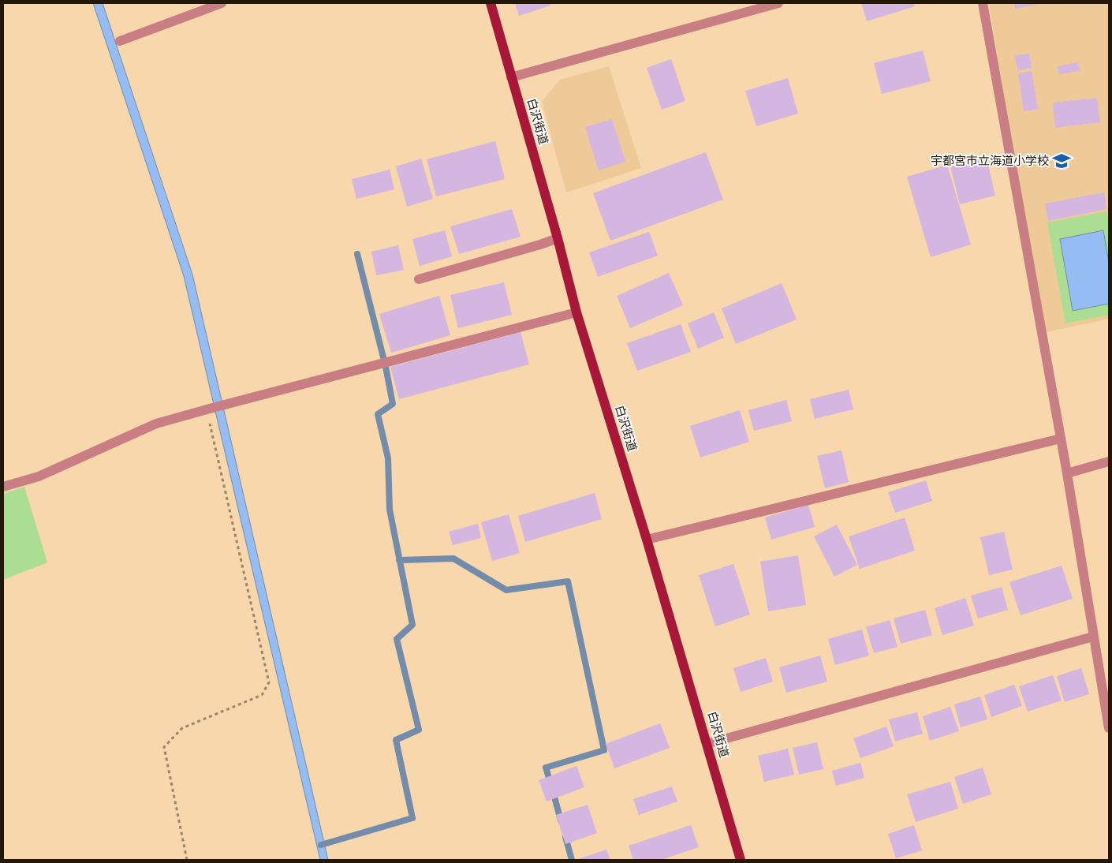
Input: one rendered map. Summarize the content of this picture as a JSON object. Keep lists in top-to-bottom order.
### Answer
{
  "streets": {
    "main road": ["白沢街道"]
  },
  "places": {
    "school or university": ["宇都宮市立海道小学校"]
  }
}
